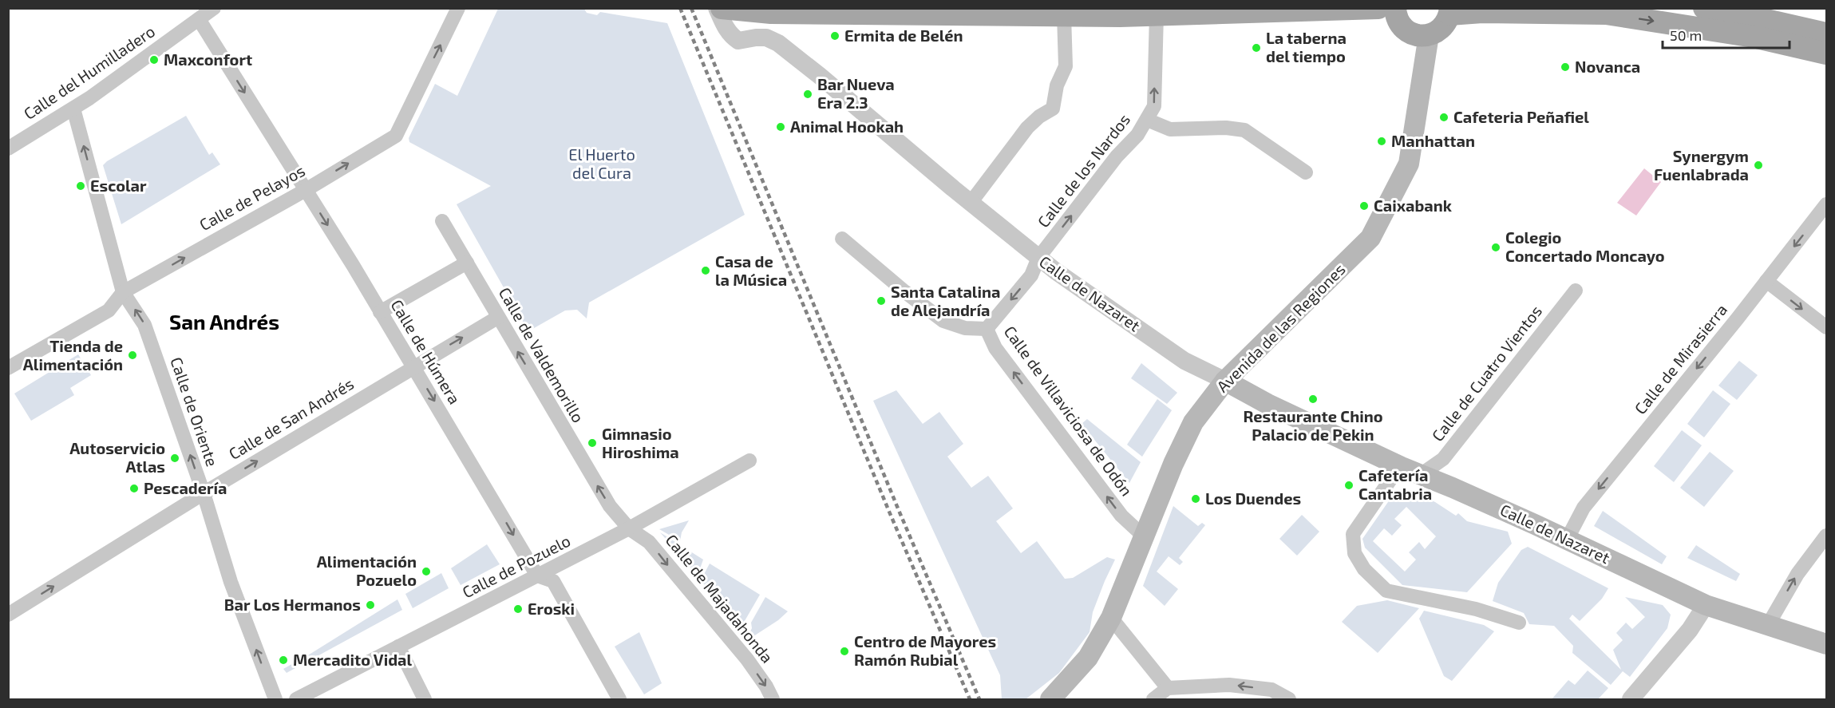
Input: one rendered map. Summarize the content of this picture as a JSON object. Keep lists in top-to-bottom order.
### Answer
{
  "streets": {
    "main road": ["Calle de Nazaret", "Avenida de las Regiones"],
    "street": [
      "Calle del Humilladero",
      "Calle de los Nardos",
      "Calle de Pelayos",
      "Calle de Húmera",
      "Calle de Valdemorillo",
      "Calle de Mirasierra",
      "Calle de Cuatro Vientos",
      "Calle de Villaviciosa de Odón",
      "Calle de Oriente",
      "Calle de San Andrés",
      "Calle de Pozuelo",
      "Calle de Majadahonda"
    ]
  },
  "crossings": [
    ["Calle del Humilladero", "Calle de Húmera"],
    ["Calle del Humilladero", "Calle de Oriente"],
    ["Calle de los Nardos", "Calle de Nazaret"],
    ["Calle de los Nardos", "Calle de Villaviciosa de Odón"],
    ["Calle de Pelayos", "Calle de Húmera"],
    ["Calle de Pelayos", "Calle de Oriente"],
    ["Calle de Nazaret", "Avenida de las Regiones"],
    ["Calle de Nazaret", "Calle de Mirasierra"],
    ["Calle de Nazaret", "Calle de Cuatro Vientos"],
    ["Avenida de las Regiones", "Calle de Villaviciosa de Odón"],
    ["Calle de Húmera", "Calle de San Andrés"],
    ["Calle de Húmera", "Calle de Pozuelo"],
    ["Calle de Valdemorillo", "Calle de San Andrés"],
    ["Calle de Valdemorillo", "Calle de Pozuelo"],
    ["Calle de Valdemorillo", "Calle de Majadahonda"],
    ["Calle de Oriente", "Calle de San Andrés"],
    ["Calle de Pozuelo", "Calle de Majadahonda"]
  ],
  "one_way": [
    "Calle de Pelayos",
    "Calle de Húmera",
    "Calle de Valdemorillo",
    "Calle de Mirasierra",
    "Calle de Villaviciosa de Odón",
    "Calle de Oriente",
    "Calle de San Andrés",
    "Calle de Majadahonda"
  ],
  "districts": ["San Andrés"],
  "parks": ["El Huerto del Cura"],
  "places": [
    "Ermita de Belén",
    "La taberna del tiempo",
    "Maxconfort",
    "Novanca",
    "Bar Nueva Era 2.3",
    "Cafeteria Peñafiel",
    "Animal Hookah",
    "Manhattan",
    "Synergym Fuenlabrada",
    "Escolar",
    "Caixabank",
    "Colegio Concertado Moncayo",
    "Casa de la Música",
    "Santa Catalina de Alejandría",
    "Tienda de Alimentación",
    "Restaurante Chino Palacio de Pekin",
    "Gimnasio Hiroshima",
    "Autoservicio Atlas",
    "Cafetería Cantabria",
    "Pescadería",
    "Los Duendes",
    "Alimentación Pozuelo",
    "Bar Los Hermanos",
    "Eroski",
    "Centro de Mayores Ramón Rubial",
    "Mercadito Vidal"
  ],
  "scale_bar": "50 m"
}
